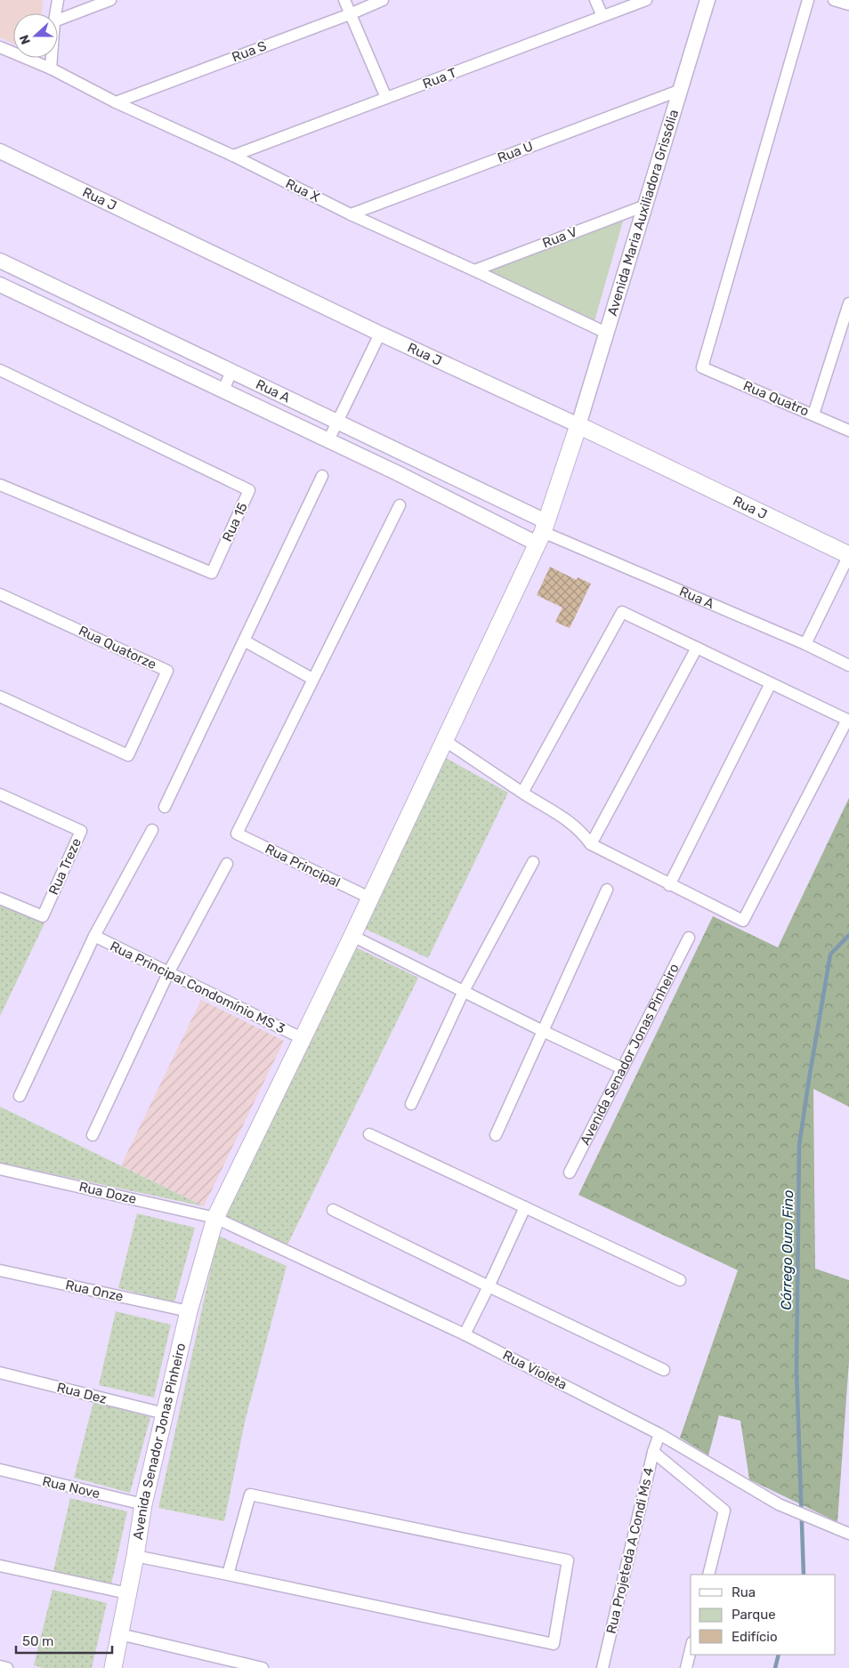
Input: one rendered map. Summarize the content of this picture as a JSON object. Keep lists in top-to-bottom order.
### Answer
{
  "streets": {
    "main road": ["Rua J", "Avenida Senador Jonas Pinheiro"],
    "street": [
      "Rua S",
      "Rua T",
      "Rua U",
      "Rua X",
      "Avenida Maria Auxiliadora Grissólia",
      "Rua V",
      "Rua A",
      "Rua Quatro",
      "Rua 15",
      "Rua Quatorze",
      "Rua Principal",
      "Rua Treze",
      "Rua Principal Condomínio MS 3",
      "Rua Doze",
      "Rua Onze",
      "Rua Violeta",
      "Rua Dez",
      "Rua Nove",
      "Rua Projeteda A Condi Ms 4"
    ]
  },
  "crossings": [
    ["Rua S", "Rua X"],
    ["Rua T", "Rua X"],
    ["Rua U", "Rua X"],
    ["Rua U", "Avenida Maria Auxiliadora Grissólia"],
    ["Rua X", "Avenida Maria Auxiliadora Grissólia"],
    ["Rua X", "Rua V"],
    ["Rua J", "Avenida Maria Auxiliadora Grissólia"],
    ["Avenida Maria Auxiliadora Grissólia", "Rua V"],
    ["Rua A", "Avenida Senador Jonas Pinheiro"],
    ["Rua Principal", "Avenida Senador Jonas Pinheiro"],
    ["Rua Principal Condomínio MS 3", "Avenida Senador Jonas Pinheiro"],
    ["Avenida Senador Jonas Pinheiro", "Rua Doze"],
    ["Avenida Senador Jonas Pinheiro", "Rua Onze"],
    ["Avenida Senador Jonas Pinheiro", "Rua Violeta"],
    ["Avenida Senador Jonas Pinheiro", "Rua Dez"],
    ["Avenida Senador Jonas Pinheiro", "Rua Nove"],
    ["Rua Doze", "Rua Violeta"],
    ["Rua Violeta", "Rua Projeteda A Condi Ms 4"]
  ],
  "water": ["Córrego Ouro Fino"],
  "legend": ["Rua", "Parque", "Edifício"],
  "scale_bar": "50 m",
  "north": "left"
}
